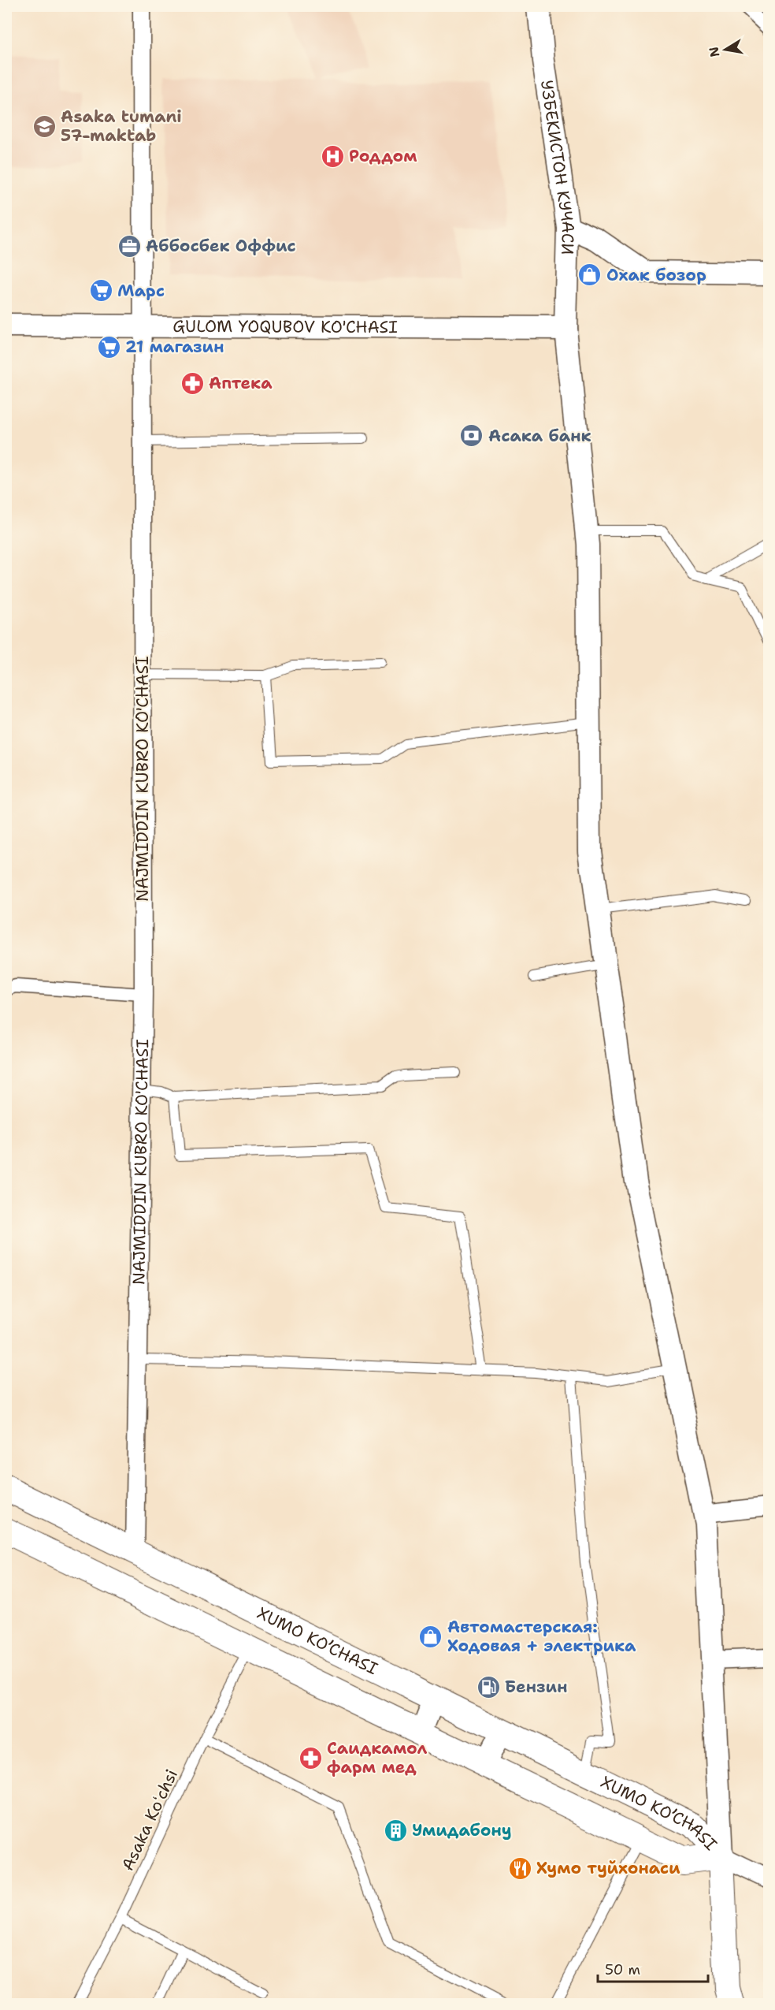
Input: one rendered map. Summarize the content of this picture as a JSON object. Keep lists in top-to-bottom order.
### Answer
{
  "streets": {
    "main road": ["XUMO KO’CHASI"],
    "street": ["УЗБЕКИСТОН КУЧАСИ", "GULOM YOQUBOV KO'CHASI", "NAJMIDDIN KUBRO KO'CHASI"],
    "lane": ["Asaka Koʻchsi"]
  },
  "crossings": [
    ["УЗБЕКИСТОН КУЧАСИ", "GULOM YOQUBOV KO'CHASI"],
    ["УЗБЕКИСТОН КУЧАСИ", "XUMO KO’CHASI"],
    ["GULOM YOQUBOV KO'CHASI", "NAJMIDDIN KUBRO KO'CHASI"],
    ["NAJMIDDIN KUBRO KO'CHASI", "XUMO KO’CHASI"],
    ["XUMO KO’CHASI", "Asaka Koʻchsi"]
  ],
  "places": {
    "school or university": ["Asaka tumani 57-maktab"],
    "hospital": ["Роддом"],
    "office": ["Аббосбек Оффис"],
    "shop": ["Охак бозор", "Автомастерская: Ходовая + электрика"],
    "supermarket": ["Марс", "21 магазин"],
    "pharmacy": ["Аптека", "Саидкамол фарм мед"],
    "bank": ["Асака банк"],
    "fuel station": ["Бензин"],
    "building": ["Умидабону"],
    "restaurant": ["Хумо туйхонаси"]
  },
  "scale_bar": "50 m",
  "north": "left"
}
